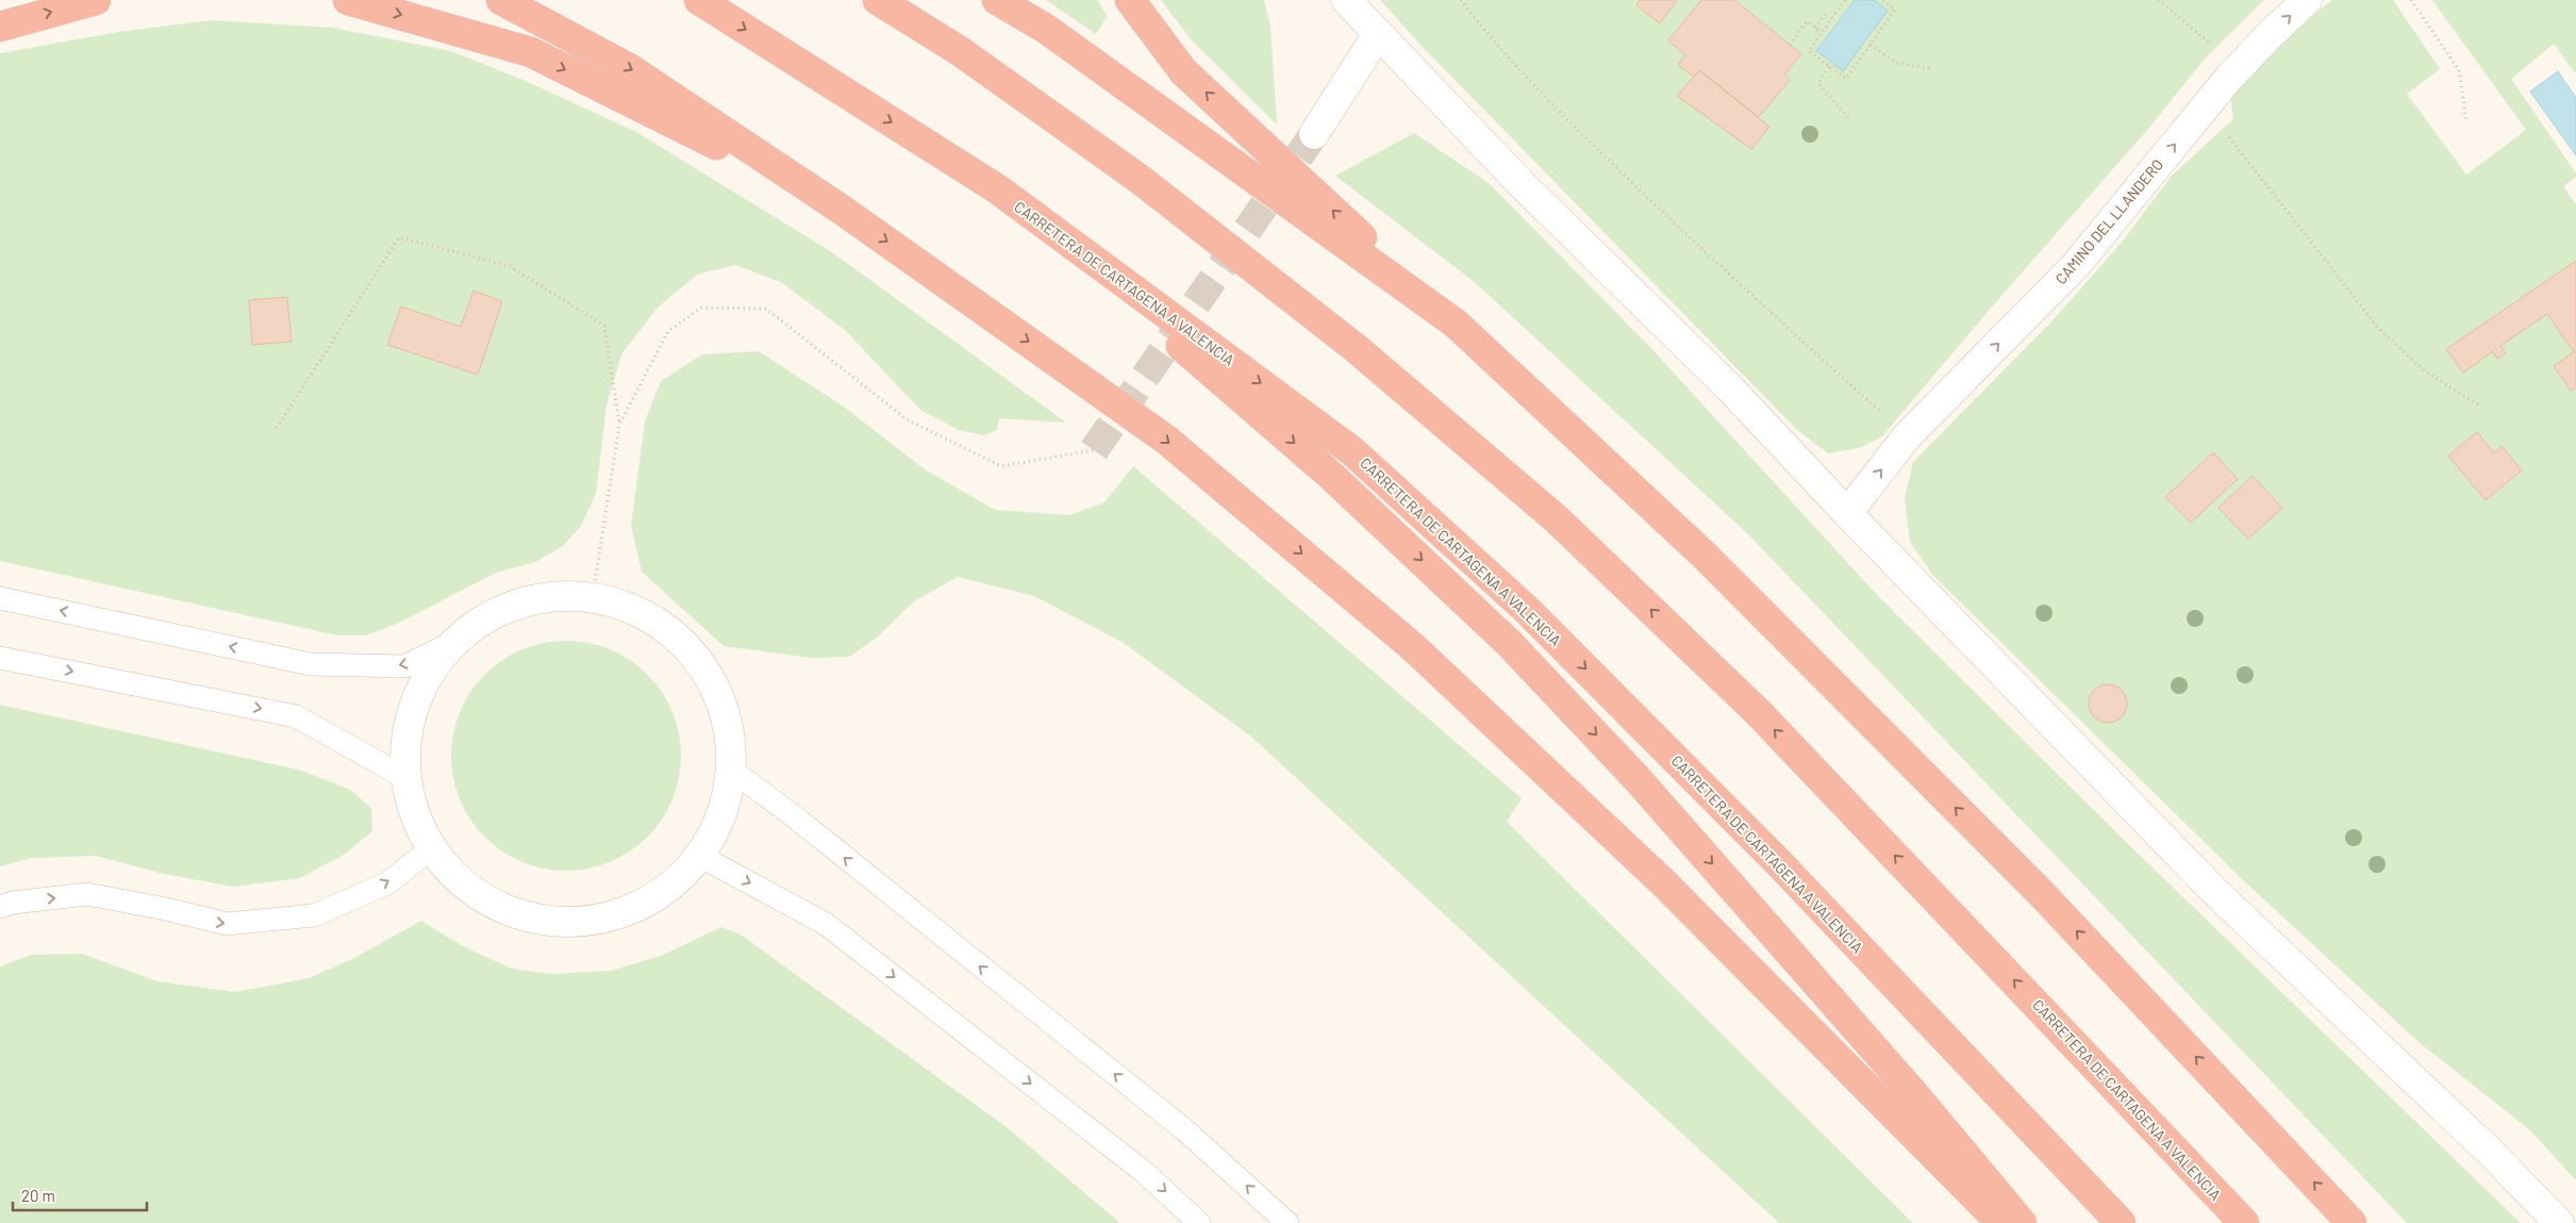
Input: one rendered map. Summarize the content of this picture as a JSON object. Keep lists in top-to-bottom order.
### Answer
{
  "streets": {
    "highway": ["CARRETERA DE CARTAGENA A VALENCIA"],
    "street": ["CAMINO DEL LLANDERO"]
  },
  "one_way": ["CAMINO DEL LLANDERO"],
  "scale_bar": "20 m"
}
